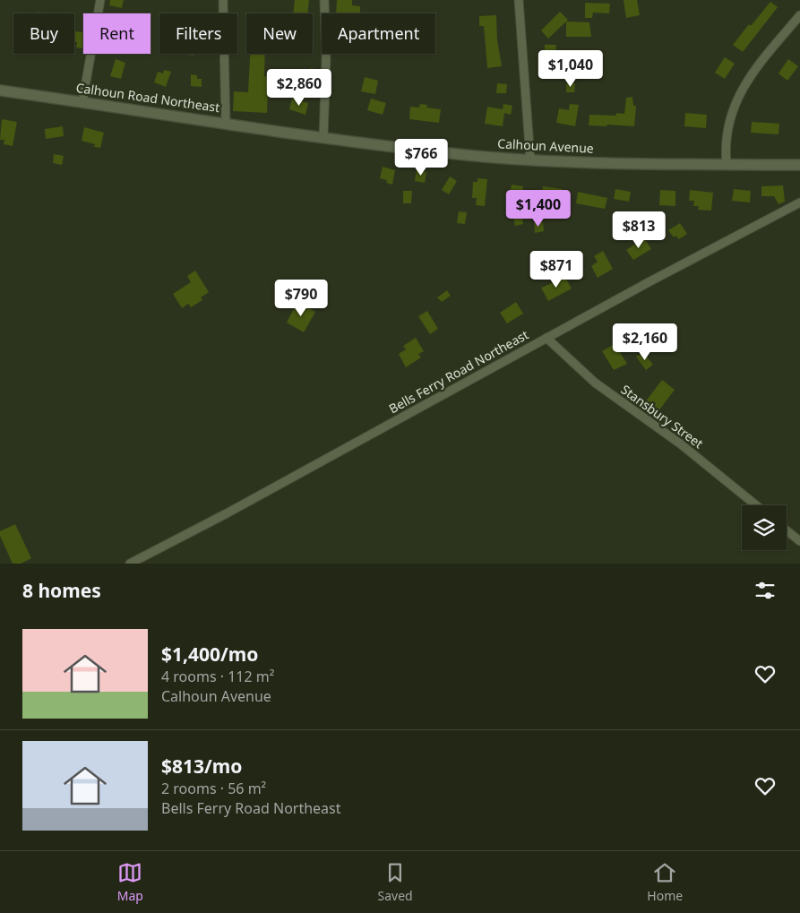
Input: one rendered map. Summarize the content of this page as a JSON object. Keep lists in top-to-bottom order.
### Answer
{
  "streets": {
    "street": [
      "Calhoun Road Northeast",
      "Calhoun Avenue",
      "Bells Ferry Road Northeast",
      "Stansbury Street"
    ]
  },
  "crossings": [
    ["Calhoun Road Northeast", "Calhoun Avenue"],
    ["Bells Ferry Road Northeast", "Stansbury Street"]
  ],
  "page": {
    "chip": [
      "Buy",
      "Rent",
      "Filters",
      "New",
      "Apartment"
    ],
    "price": [
      "$1,040",
      "$2,860",
      "$766",
      "$1,400",
      "$813",
      "$871",
      "$790",
      "$2,160"
    ],
    "heading": "8 homes",
    "list": [
      {
        "name": "$1,400/mo",
        "note": "4 rooms · 112 m² · Calhoun Avenue"
      },
      {
        "name": "$813/mo",
        "note": "2 rooms · 56 m² · Bells Ferry Road Northeast"
      }
    ],
    "tabs": ["Map", "Saved", "Home"]
  }
}
